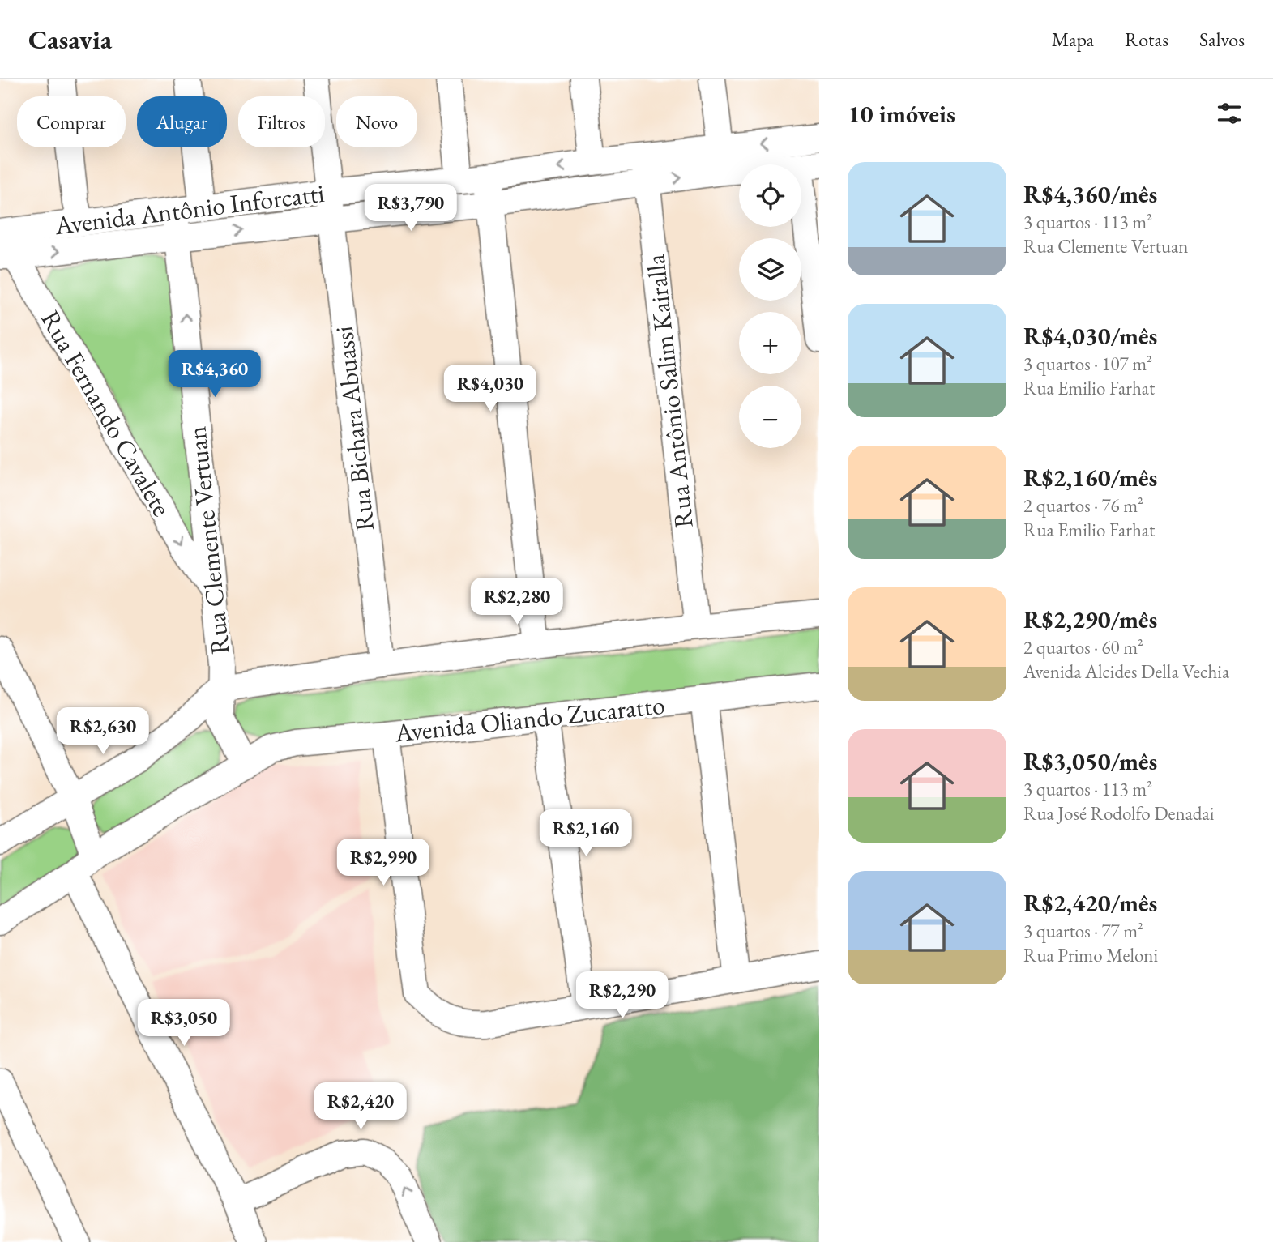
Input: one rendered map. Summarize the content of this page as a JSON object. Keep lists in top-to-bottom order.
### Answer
{
  "streets": {
    "street": [
      "Avenida Antônio Inforcatti",
      "Rua Antônio Salim Kairalla",
      "Rua Fernando Cavalete",
      "Rua Bichara Abuassi",
      "Rua Clemente Vertuan",
      "Avenida Oliando Zucaratto"
    ]
  },
  "crossings": [
    ["Avenida Antônio Inforcatti", "Rua Antônio Salim Kairalla"],
    ["Avenida Antônio Inforcatti", "Rua Fernando Cavalete"],
    ["Avenida Antônio Inforcatti", "Rua Bichara Abuassi"],
    ["Avenida Antônio Inforcatti", "Rua Clemente Vertuan"],
    ["Rua Fernando Cavalete", "Rua Clemente Vertuan"],
    ["Rua Clemente Vertuan", "Avenida Oliando Zucaratto"]
  ],
  "one_way": ["Rua Clemente Vertuan"],
  "page": {
    "header": "Casavia",
    "nav": ["Mapa", "Rotas", "Salvos"],
    "heading": "10 imóveis",
    "chip": [
      "Comprar",
      "Alugar",
      "Filtros",
      "Novo"
    ],
    "list": [
      {
        "name": "R$4,360/mês",
        "note": "3 quartos · 113 m² · Rua Clemente Vertuan"
      },
      {
        "name": "R$4,030/mês",
        "note": "3 quartos · 107 m² · Rua Emilio Farhat"
      },
      {
        "name": "R$2,160/mês",
        "note": "2 quartos · 76 m² · Rua Emilio Farhat"
      },
      {
        "name": "R$2,290/mês",
        "note": "2 quartos · 60 m² · Avenida Alcides Della Vechia"
      },
      {
        "name": "R$3,050/mês",
        "note": "3 quartos · 113 m² · Rua José Rodolfo Denadai"
      },
      {
        "name": "R$2,420/mês",
        "note": "3 quartos · 77 m² · Rua Primo Meloni"
      }
    ],
    "map_buttons": ["+", "−"],
    "price": [
      "R$3,790",
      "R$4,360",
      "R$4,030",
      "R$2,280",
      "R$2,630",
      "R$2,160",
      "R$2,990",
      "R$2,290",
      "R$3,050",
      "R$2,420"
    ]
  }
}
